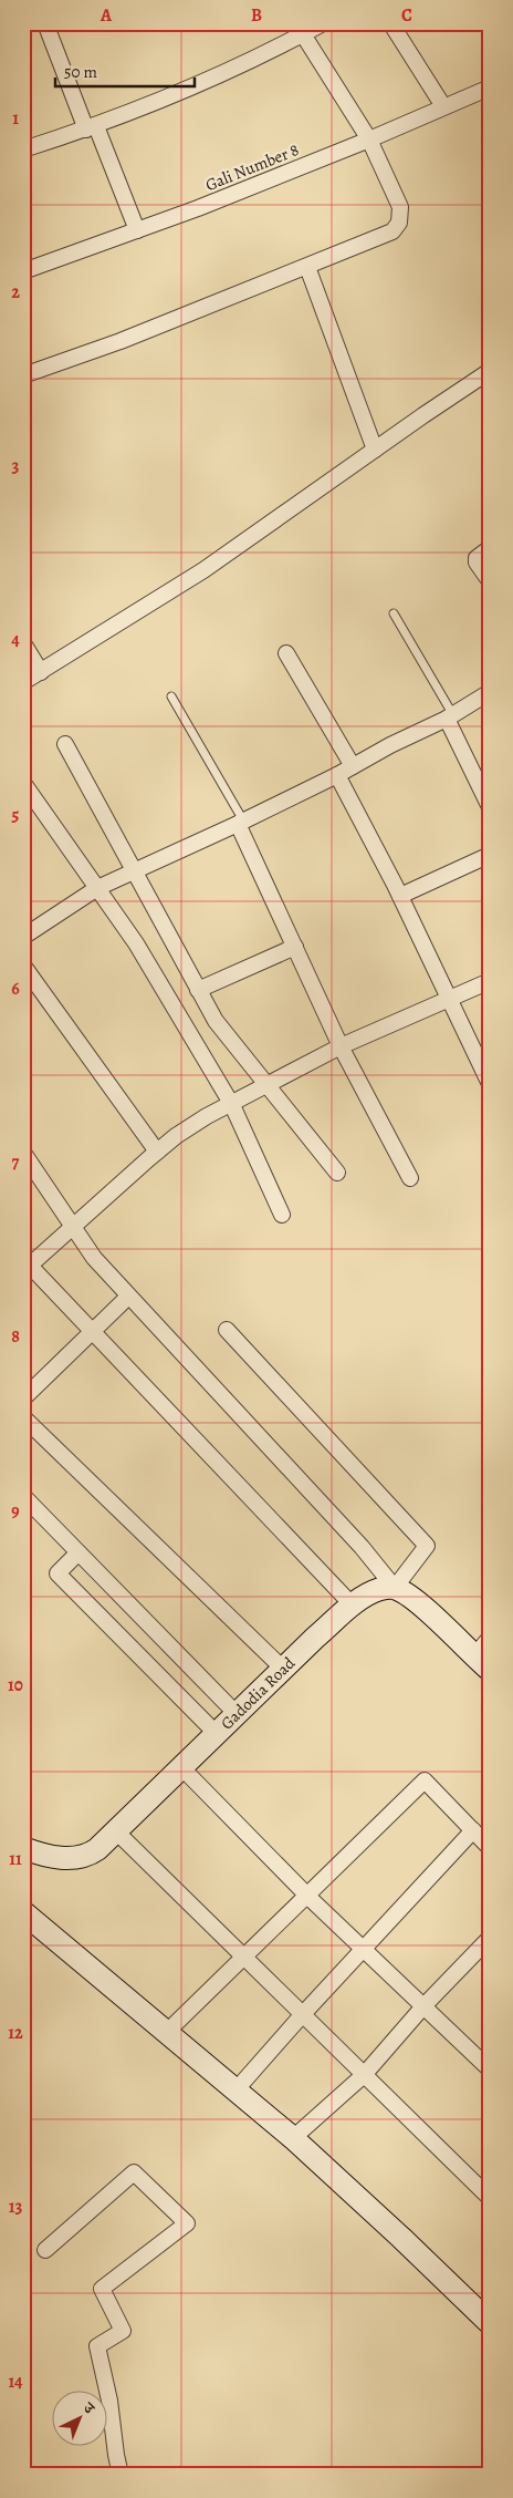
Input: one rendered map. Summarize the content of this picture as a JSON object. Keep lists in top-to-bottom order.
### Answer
{
  "streets": {
    "street": ["Gali Number 8", "Gadodia Road"]
  },
  "scale_bar": "50 m",
  "north": "top right",
  "grid": {
    "columns": ["A", "B", "C"],
    "rows": [
      "1",
      "2",
      "3",
      "4",
      "5",
      "6",
      "7",
      "8",
      "9",
      "10",
      "11",
      "12",
      "13",
      "14"
    ]
  }
}
